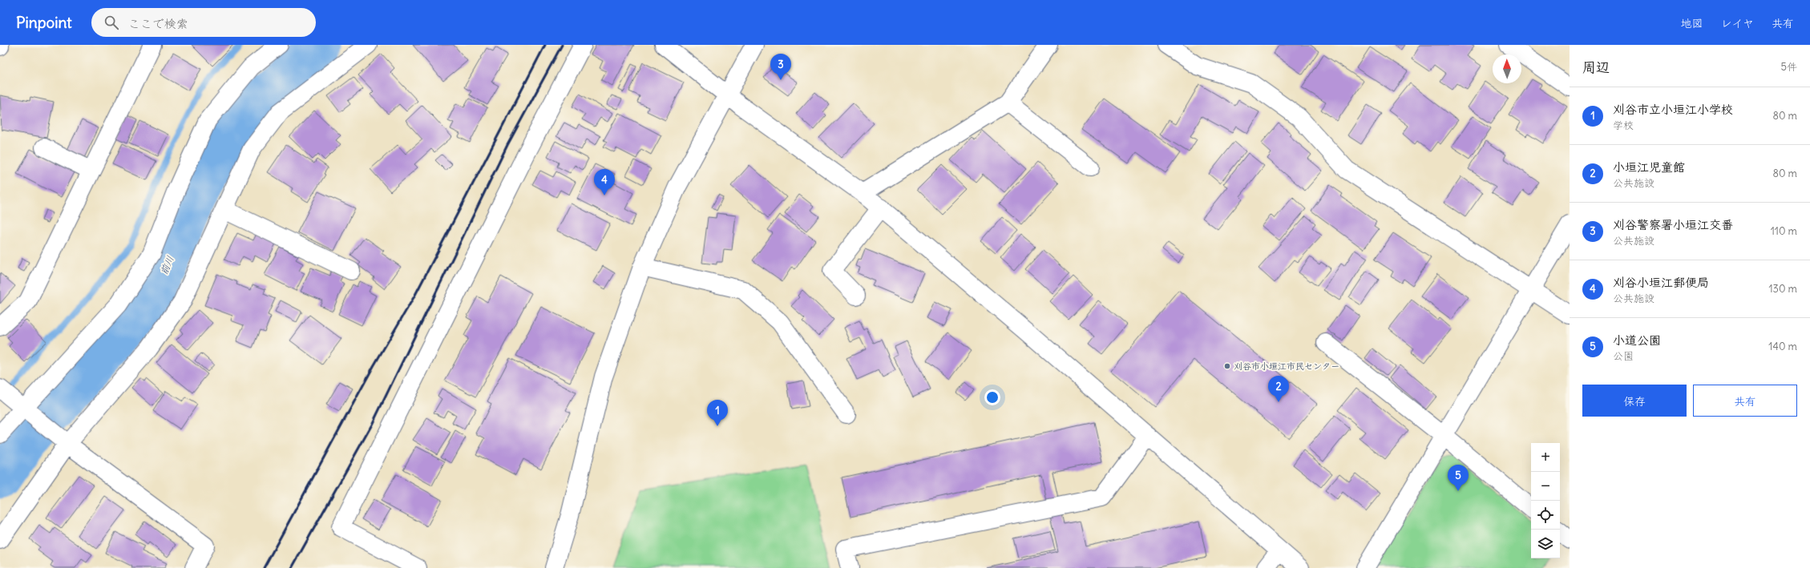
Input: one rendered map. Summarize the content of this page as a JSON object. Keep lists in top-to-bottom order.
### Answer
{
  "water": ["前川"],
  "places": ["刈谷市小垣江市民センター"],
  "north": "top",
  "page": {
    "header": "Pinpoint",
    "search": "ここで検索",
    "nav": ["地図", "レイヤ", "共有"],
    "heading": ["周辺", "5件"],
    "pins": [
      "3",
      "4",
      "2",
      "1",
      "5"
    ],
    "list": [
      {
        "mark": "1",
        "name": "刈谷市立小垣江小学校",
        "note": "学校",
        "value": "80 m"
      },
      {
        "mark": "2",
        "name": "小垣江児童館",
        "note": "公共施設",
        "value": "80 m"
      },
      {
        "mark": "3",
        "name": "刈谷警察署小垣江交番",
        "note": "公共施設",
        "value": "110 m"
      },
      {
        "mark": "4",
        "name": "刈谷小垣江郵便局",
        "note": "公共施設",
        "value": "130 m"
      },
      {
        "mark": "5",
        "name": "小道公園",
        "note": "公園",
        "value": "140 m"
      }
    ],
    "buttons": ["保存", "共有"],
    "map_buttons": ["+", "−"]
  }
}
